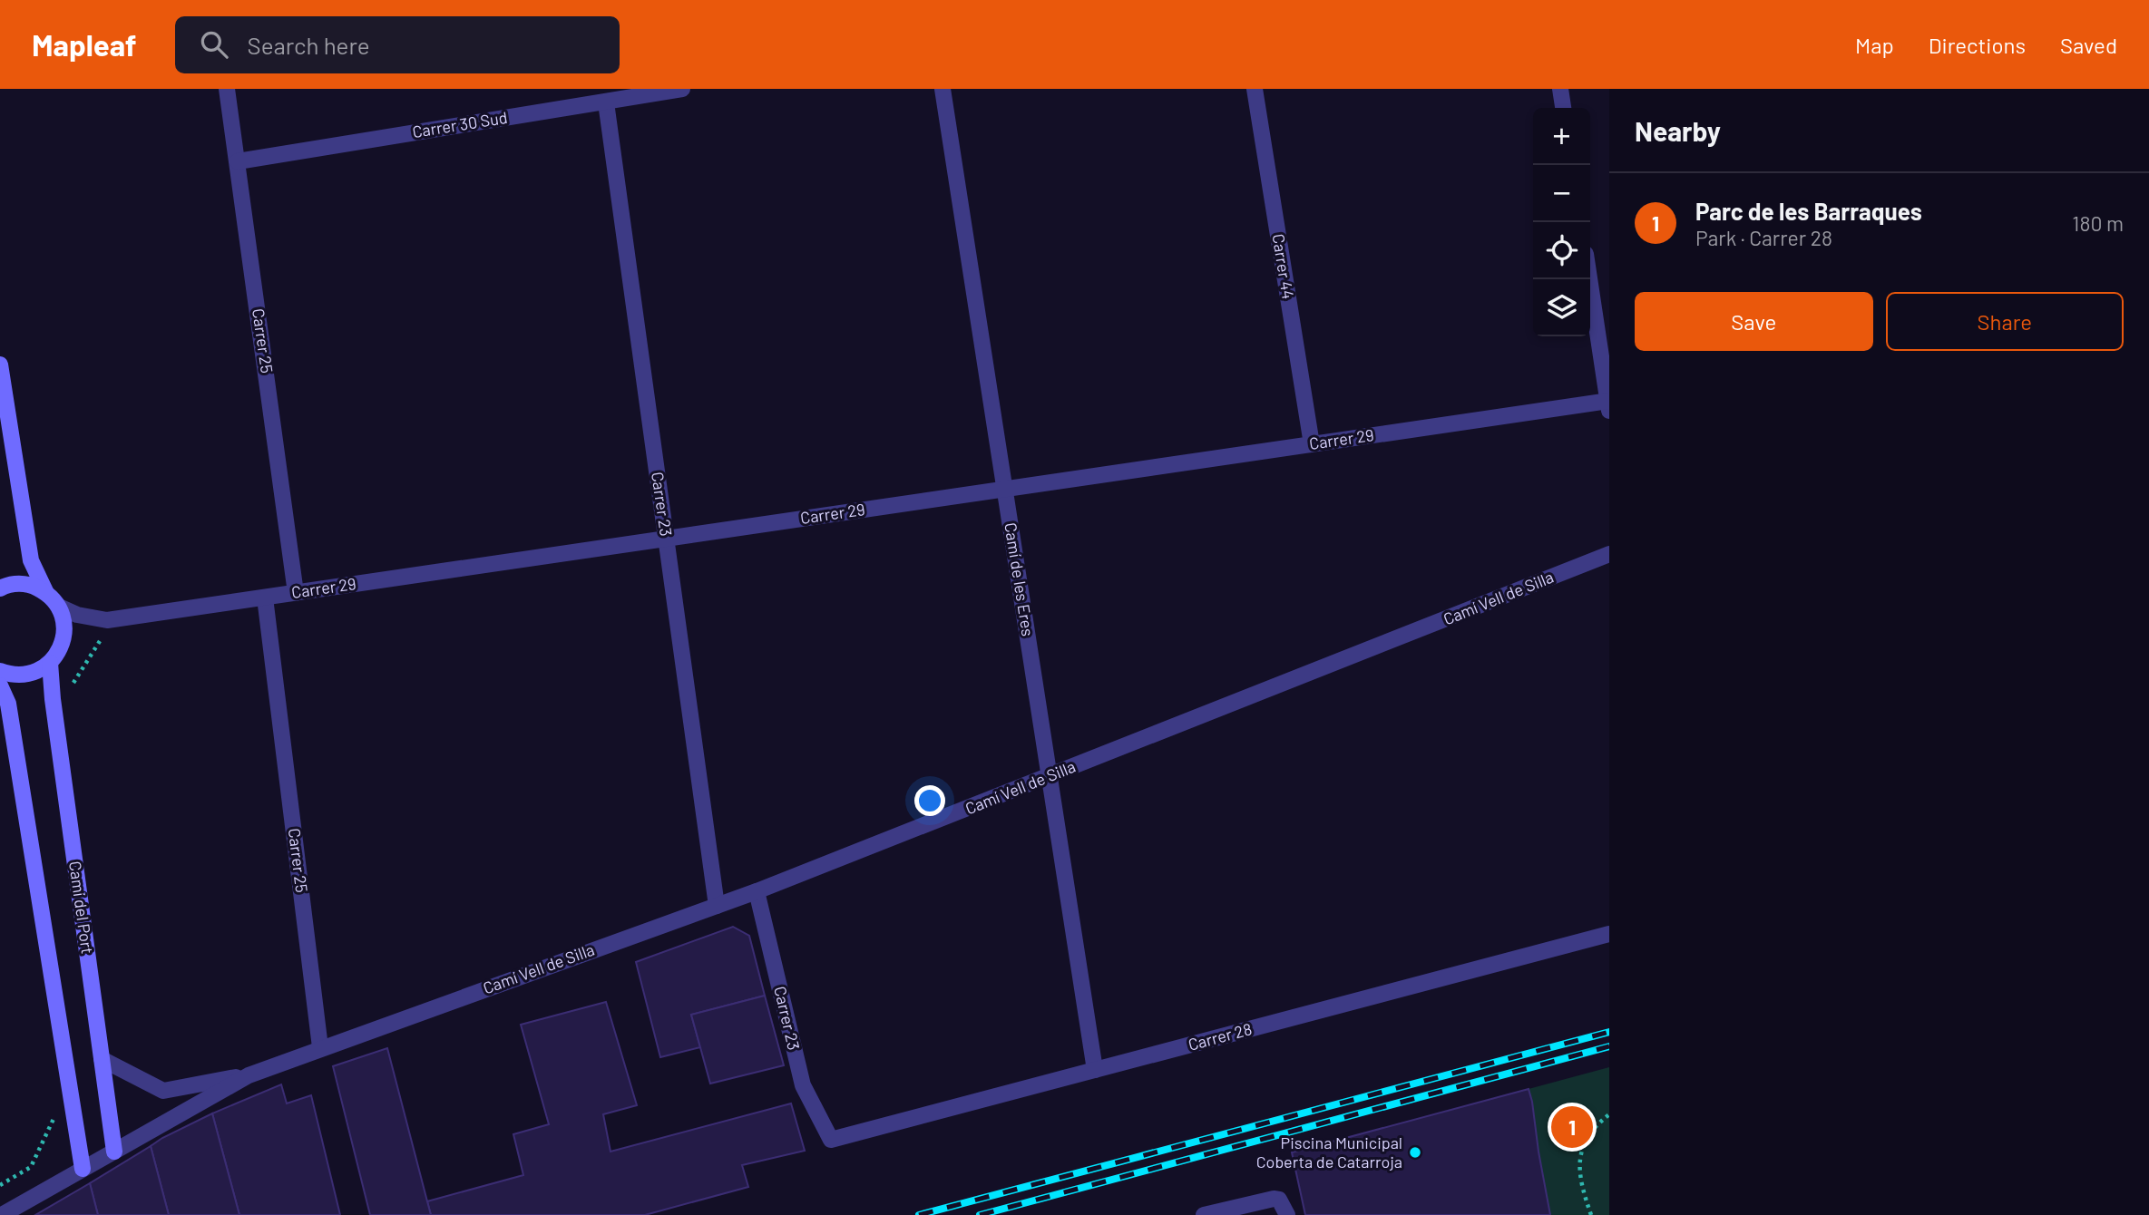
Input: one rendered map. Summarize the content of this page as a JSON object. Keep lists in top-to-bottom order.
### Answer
{
  "streets": {
    "street": [
      "Carrer 30 Sud",
      "Carrer 44",
      "Carrer 25",
      "Carrer 29",
      "Carrer 23",
      "Camí de les Eres",
      "Camí Vell de Silla",
      "Camí del Port",
      "Carrer 28"
    ]
  },
  "crossings": [
    ["Carrer 30 Sud", "Carrer 25"],
    ["Carrer 30 Sud", "Carrer 23"],
    ["Carrer 44", "Carrer 29"],
    ["Carrer 25", "Carrer 29"],
    ["Carrer 25", "Camí Vell de Silla"],
    ["Carrer 29", "Carrer 23"],
    ["Carrer 29", "Camí de les Eres"],
    ["Carrer 23", "Camí Vell de Silla"],
    ["Carrer 23", "Carrer 28"],
    ["Camí de les Eres", "Camí Vell de Silla"],
    ["Camí de les Eres", "Carrer 28"],
    ["Camí Vell de Silla", "Camí del Port"]
  ],
  "places": ["Piscina Municipal Coberta de Catarroja"],
  "page": {
    "header": "Mapleaf",
    "search": "Search here",
    "nav": ["Map", "Directions", "Saved"],
    "heading": "Nearby",
    "map_buttons": ["+", "−"],
    "list": [
      {
        "mark": "1",
        "name": "Parc de les Barraques",
        "note": "Park · Carrer 28",
        "value": "180 m"
      }
    ],
    "buttons": ["Save", "Share"],
    "pins": "1"
  }
}
